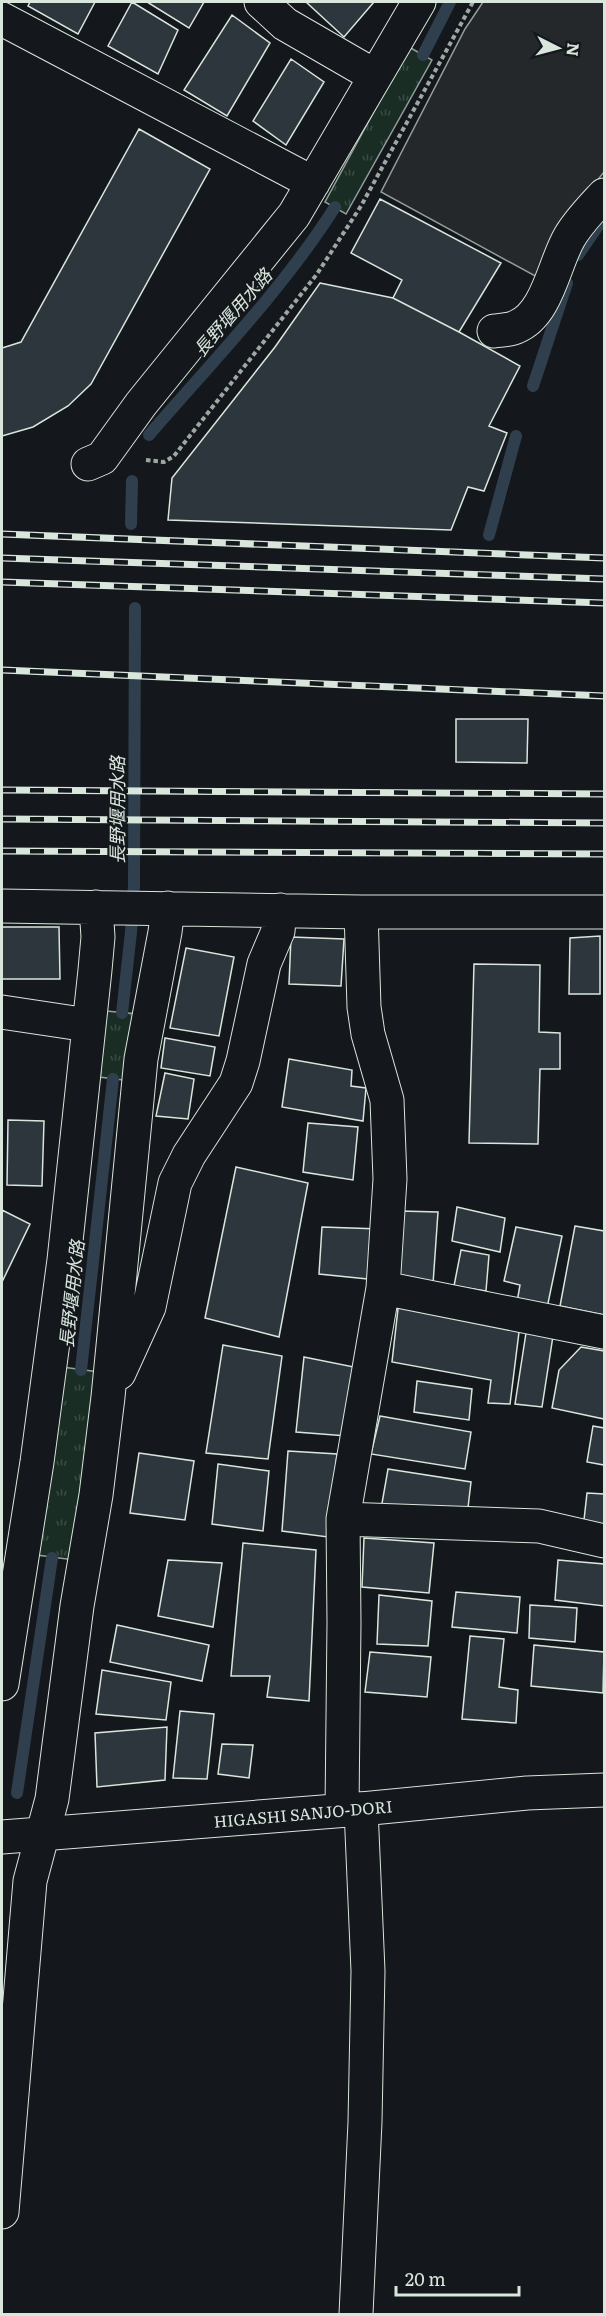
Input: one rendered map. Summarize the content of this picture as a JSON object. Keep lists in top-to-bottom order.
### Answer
{
  "streets": {
    "street": ["HIGASHI SANJO-DORI"]
  },
  "water": ["長野堰用水路"],
  "scale_bar": "20 m",
  "north": "right"
}
